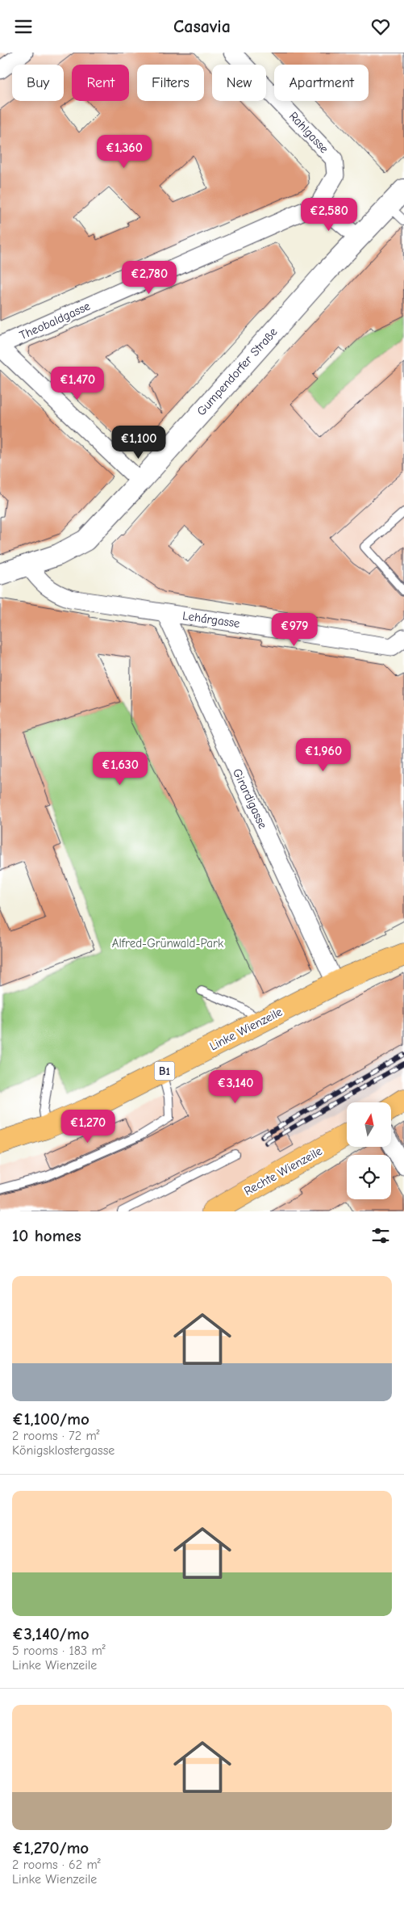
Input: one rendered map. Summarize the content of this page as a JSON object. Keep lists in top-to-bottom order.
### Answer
{
  "streets": {
    "main road": ["Linke Wienzeile", "B1", "Rechte Wienzeile"],
    "street": [
      "Rahlgasse",
      "Theobaldgasse",
      "Gumpendorfer Straße",
      "Lehárgasse",
      "Girardigasse"
    ]
  },
  "crossings": [
    ["Rahlgasse", "Theobaldgasse"],
    ["Gumpendorfer Straße", "Lehárgasse"],
    ["Lehárgasse", "Girardigasse"],
    ["Girardigasse", "Linke Wienzeile"]
  ],
  "parks": ["Alfred-Grünwald-Park"],
  "north": "top",
  "page": {
    "header": "Casavia",
    "chip": [
      "Buy",
      "Rent",
      "Filters",
      "New",
      "Apartment"
    ],
    "price": [
      "€1,360",
      "€2,580",
      "€2,780",
      "€1,470",
      "€1,100",
      "€979",
      "€1,960",
      "€1,630",
      "€3,140",
      "€1,270"
    ],
    "heading": "10 homes",
    "list": [
      {
        "name": "€1,100/mo",
        "note": "2 rooms · 72 m² · Königsklostergasse"
      },
      {
        "name": "€3,140/mo",
        "note": "5 rooms · 183 m² · Linke Wienzeile"
      },
      {
        "name": "€1,270/mo",
        "note": "2 rooms · 62 m² · Linke Wienzeile"
      }
    ]
  }
}
